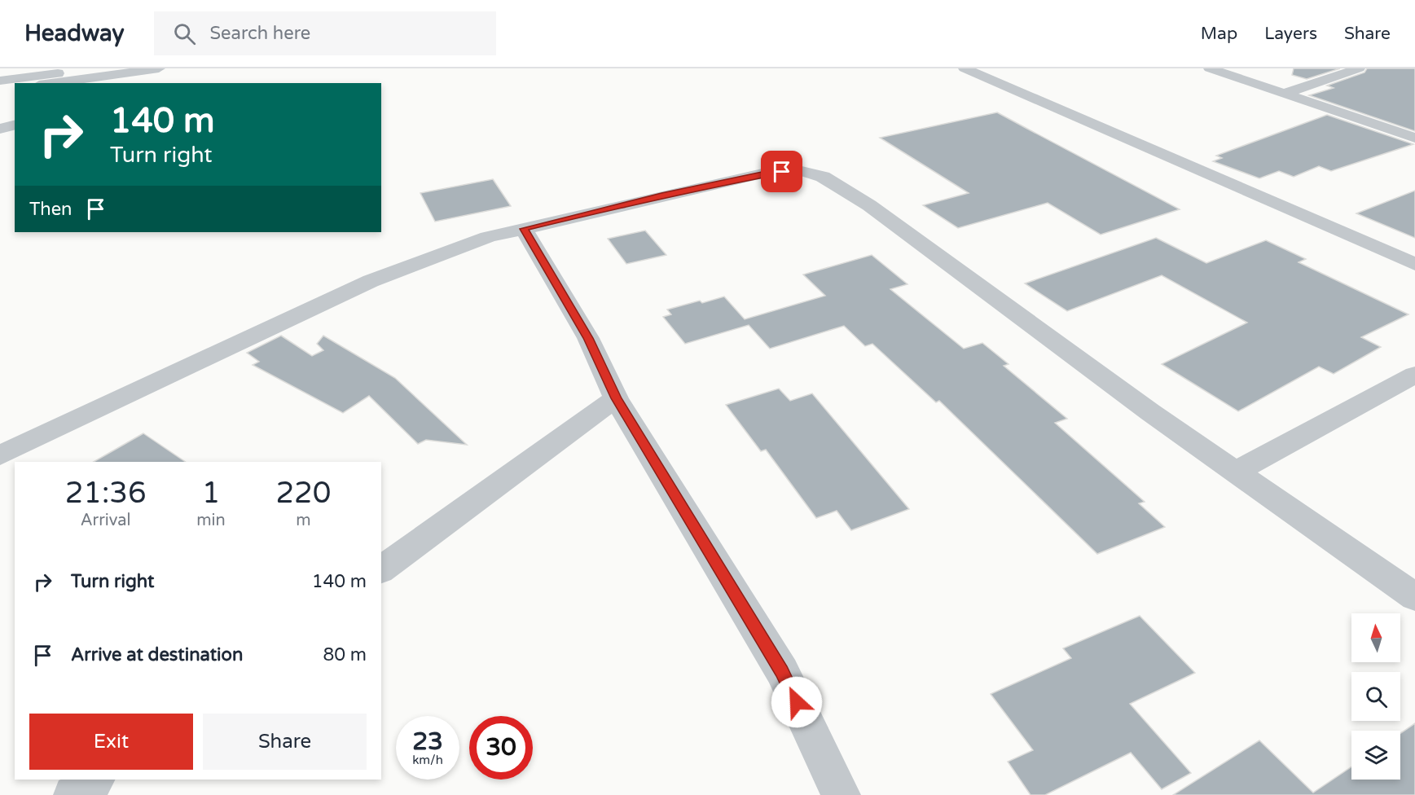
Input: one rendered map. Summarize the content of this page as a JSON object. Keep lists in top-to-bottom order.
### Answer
{
  "north": "top",
  "page": {
    "header": "Headway",
    "search": "Search here",
    "nav": ["Map", "Layers", "Share"],
    "turn": ["140 m", "Turn right"],
    "then": "Then",
    "eta": [
      "21:36",
      "Arrival",
      "1",
      "min",
      "220",
      "m"
    ],
    "list": [
      {
        "name": "Turn right",
        "value": "140 m"
      },
      {
        "name": "Arrive at destination",
        "value": "80 m"
      }
    ],
    "buttons": ["Exit", "Share"],
    "speed": "23 km/h",
    "limit": "30"
  }
}
